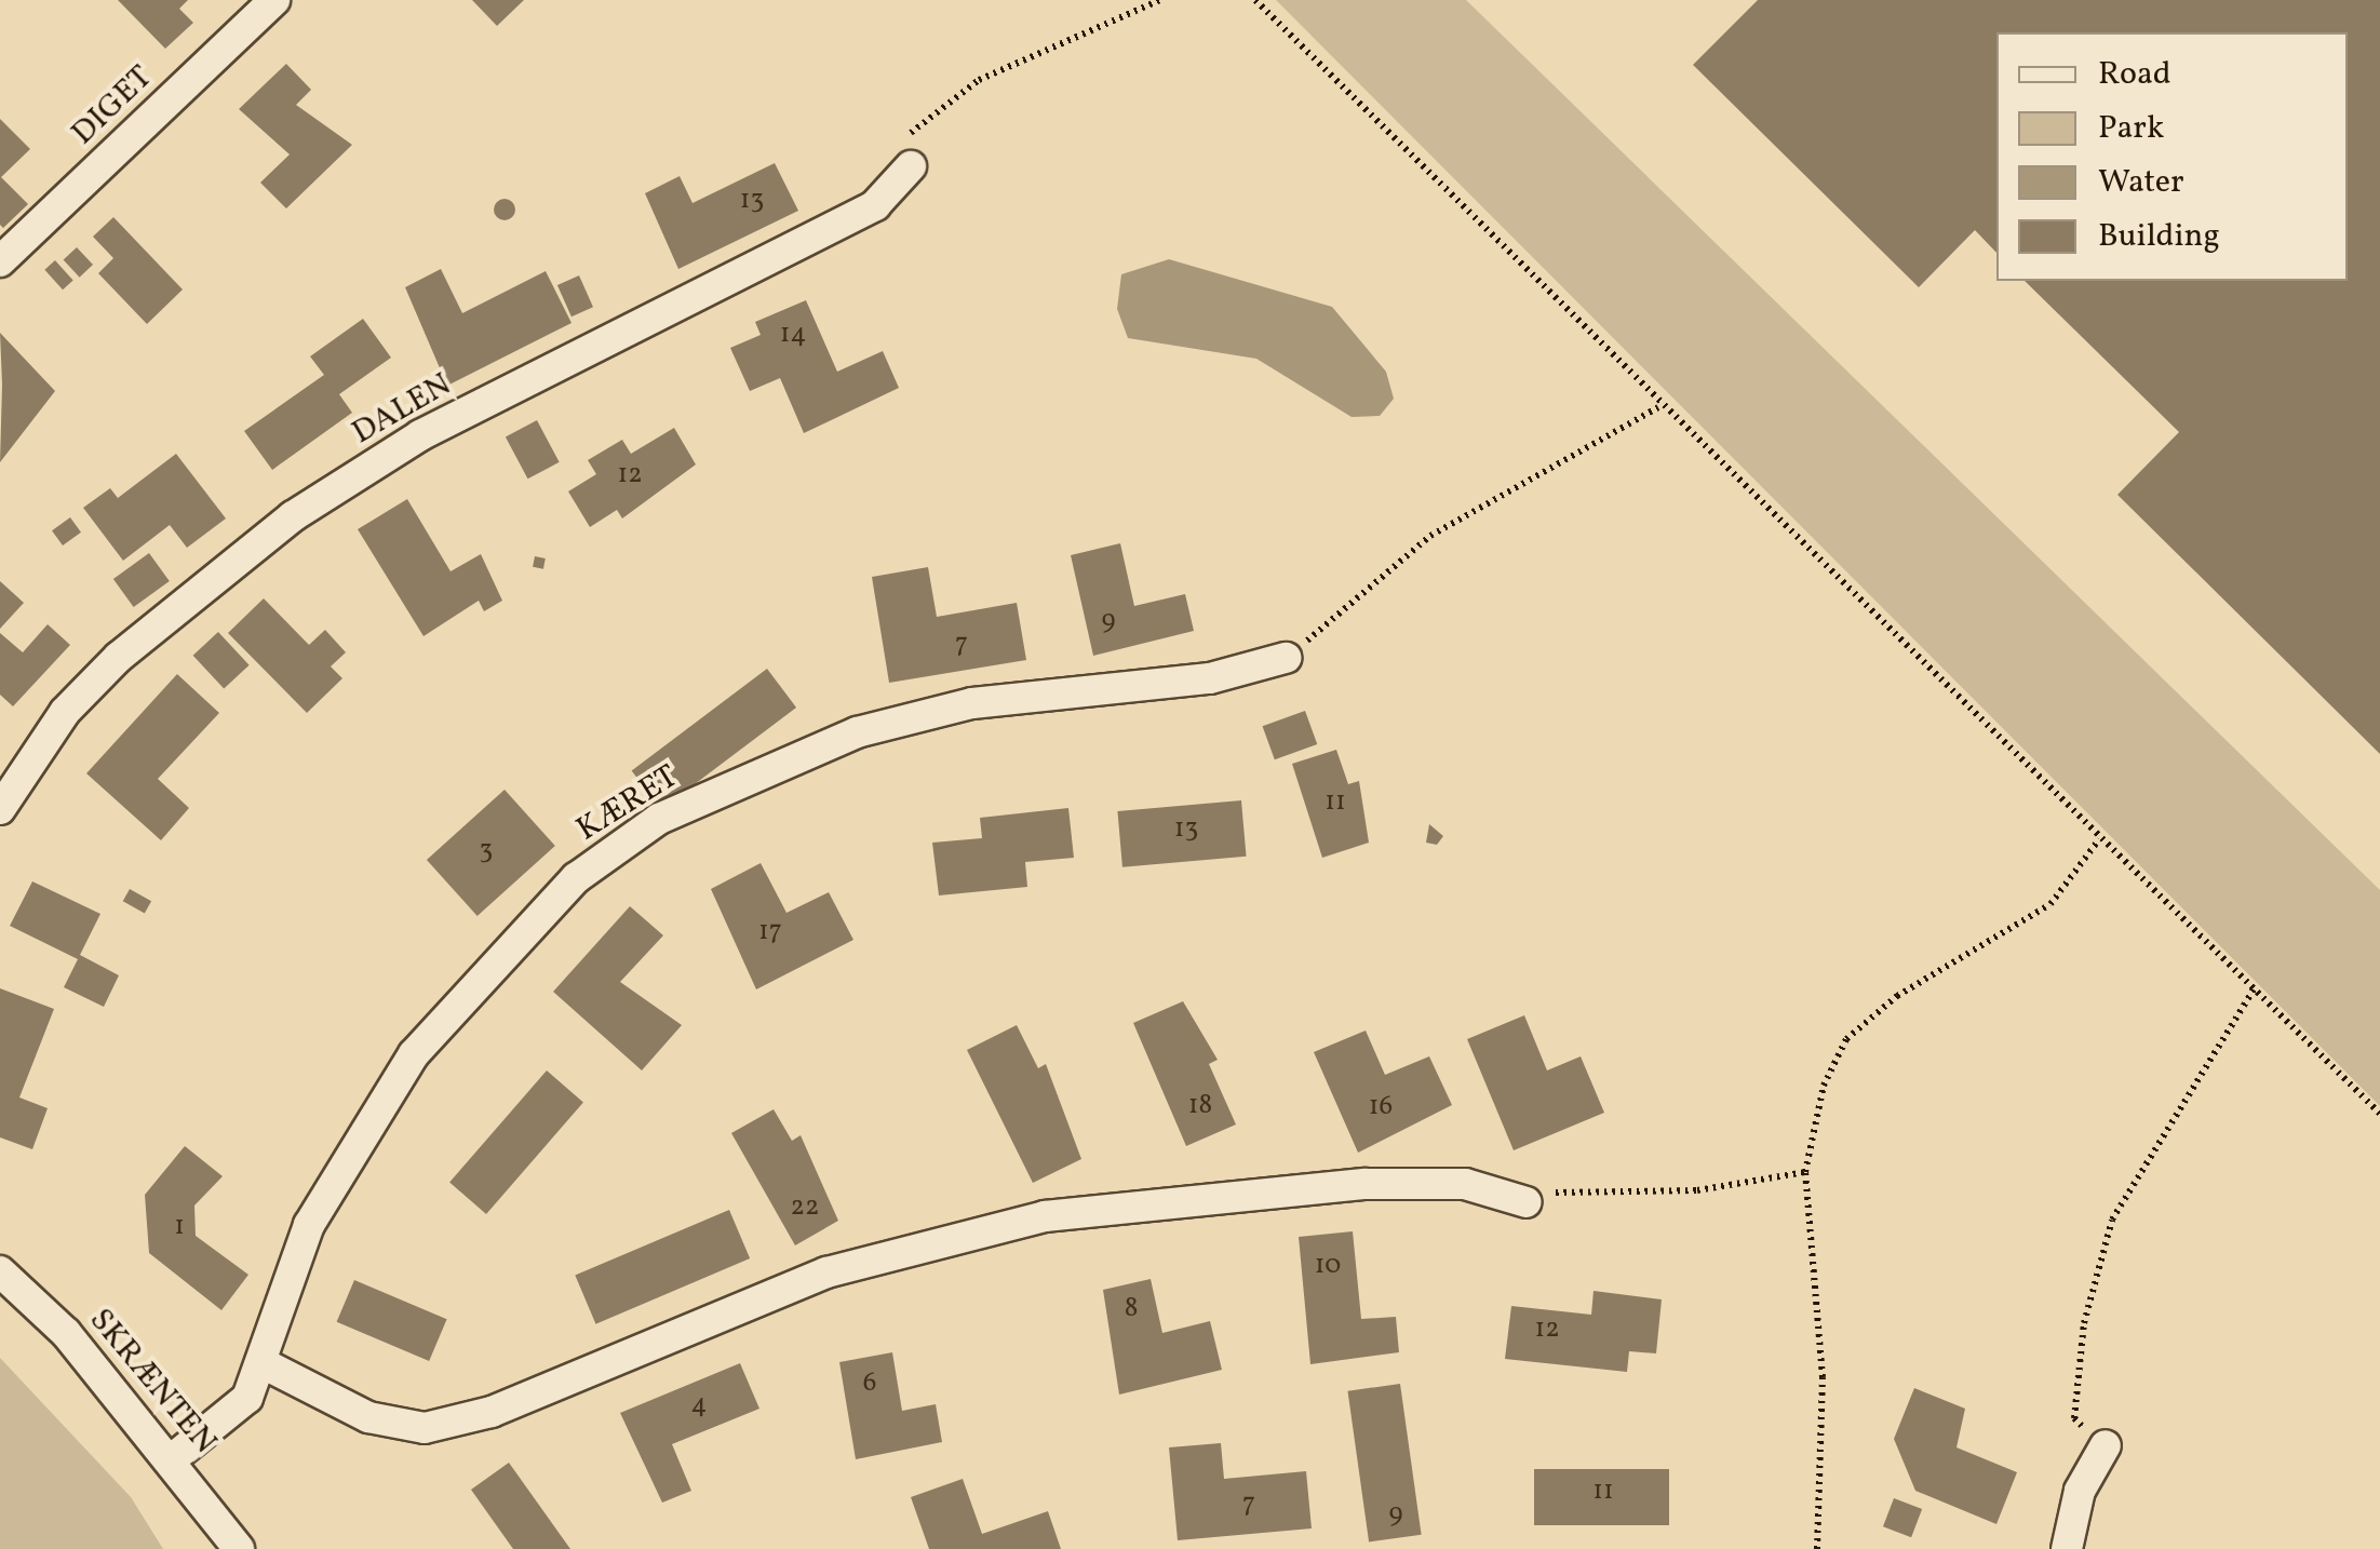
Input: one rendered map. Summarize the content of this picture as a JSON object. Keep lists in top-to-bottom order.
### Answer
{
  "streets": {
    "street": [
      "DIGET",
      "DALEN",
      "KÆRET",
      "SKRÆNTEN"
    ]
  },
  "crossings": [
    ["KÆRET", "SKRÆNTEN"]
  ],
  "house_numbers": [
    "13",
    "14",
    "12",
    "9",
    "7",
    "11",
    "13",
    "3",
    "17",
    "18",
    "16",
    "22",
    "1",
    "10",
    "8",
    "12",
    "6",
    "4",
    "11",
    "7",
    "9"
  ],
  "legend": [
    "Road",
    "Park",
    "Water",
    "Building"
  ]
}
